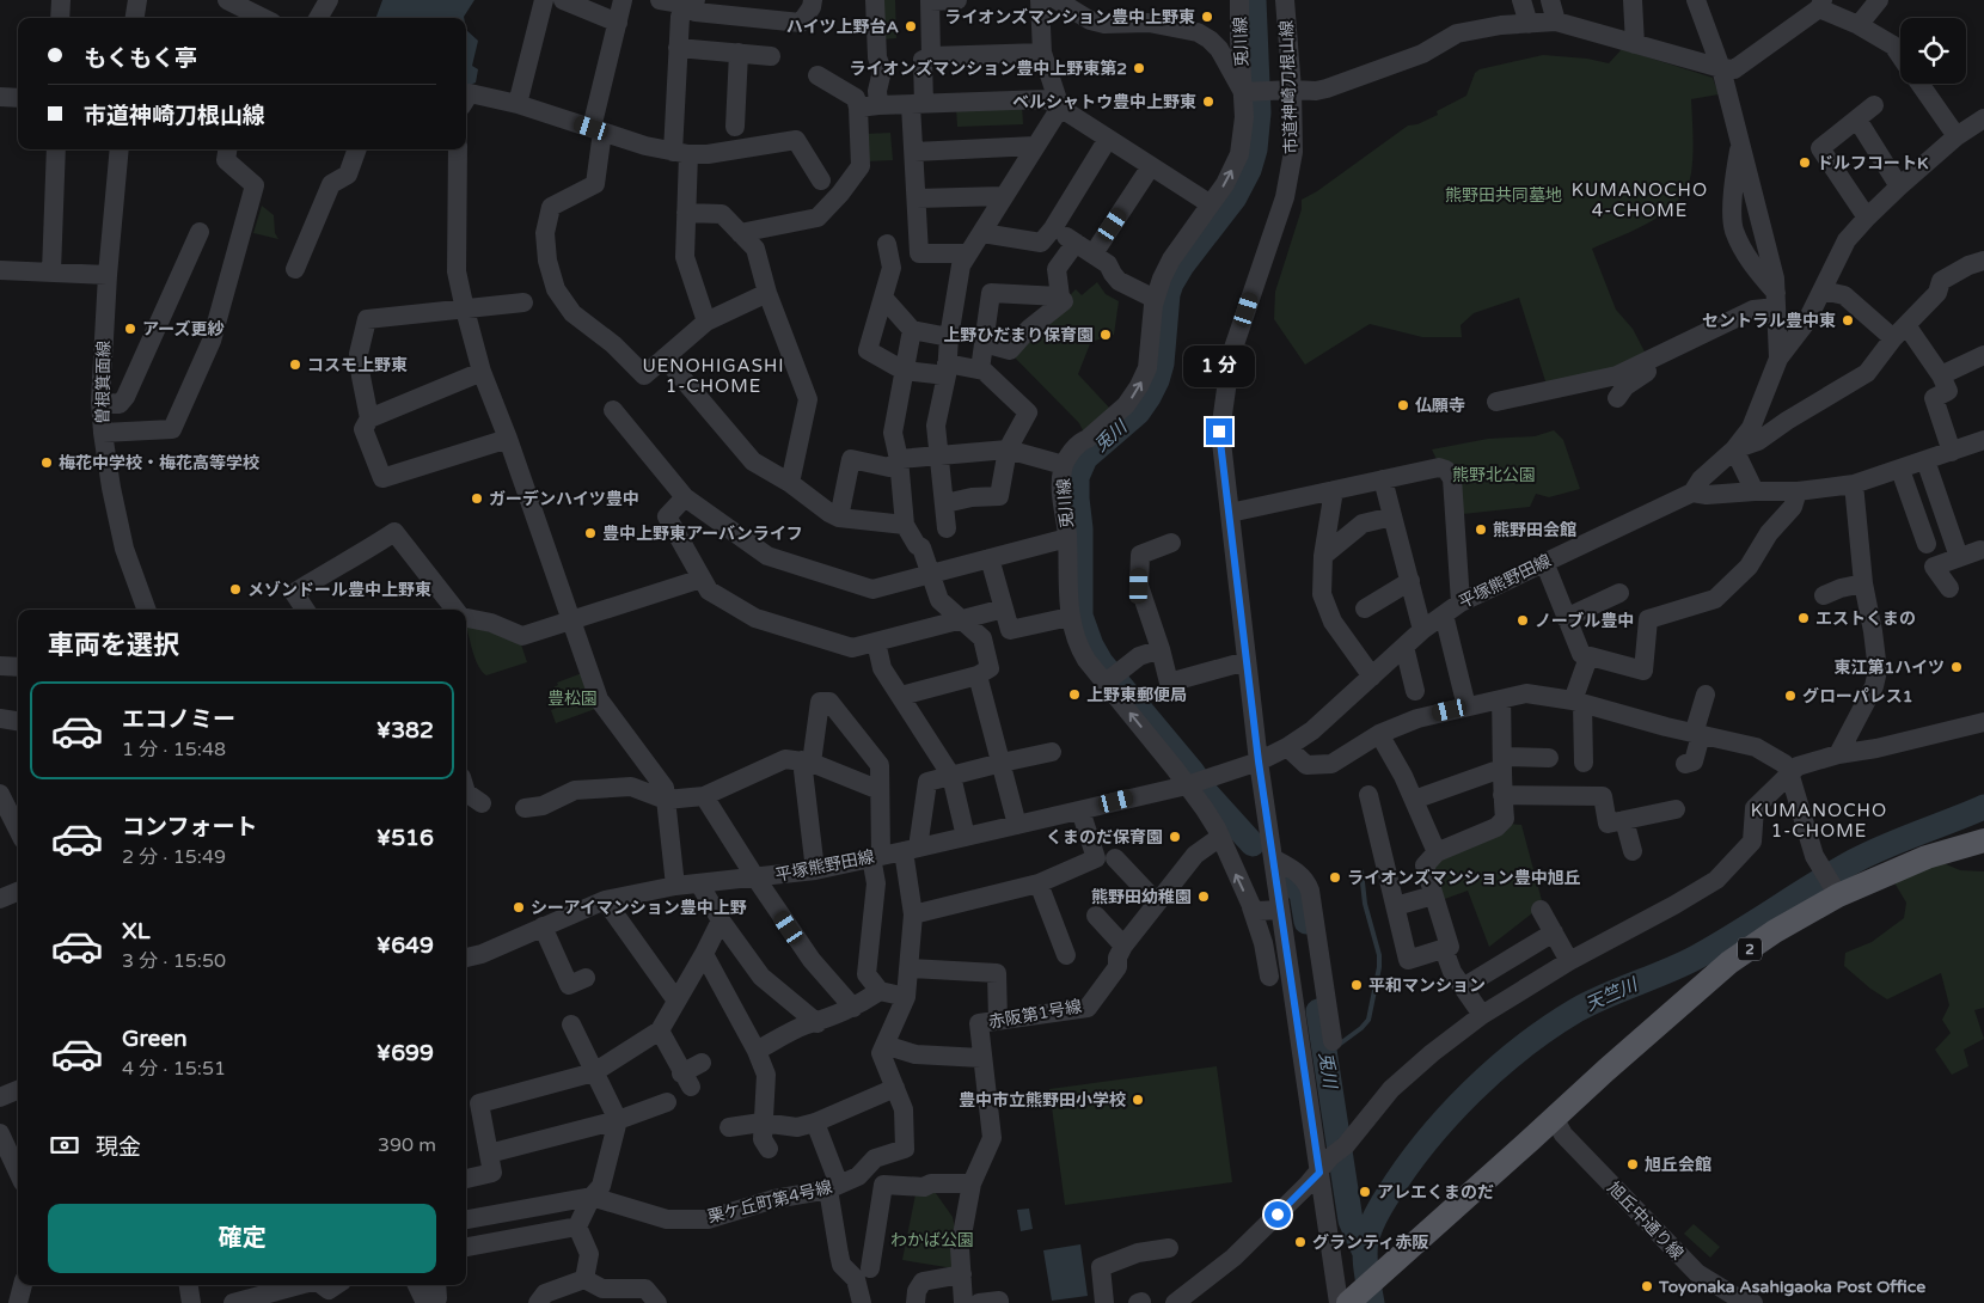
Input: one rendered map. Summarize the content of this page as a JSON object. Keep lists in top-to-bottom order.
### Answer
{
  "streets": {
    "main road": ["2"],
    "street": [
      "兎川線",
      "市道神崎刀根山線",
      "曽根箕面線",
      "平塚熊野田線",
      "赤阪第1号線",
      "栗ケ丘町第4号線",
      "旭丘中通り線"
    ]
  },
  "crossings": [
    ["兎川線", "平塚熊野田線"],
    ["兎川線", "赤阪第1号線"],
    ["市道神崎刀根山線", "平塚熊野田線"],
    ["市道神崎刀根山線", "2"],
    ["2", "旭丘中通り線"]
  ],
  "districts": ["KUMANOCHO 4-CHOME", "UENOHIGASHI 1-CHOME", "KUMANOCHO 1-CHOME"],
  "water": ["兎川", "天竺川"],
  "parks": [
    "熊野田共同墓地",
    "熊野北公園",
    "豊松園",
    "わかば公園"
  ],
  "places": [
    "ライオンズマンション豊中上野東",
    "ハイツ上野台A",
    "ライオンズマンション豊中上野東第2",
    "ベルシャトウ豊中上野東",
    "ドルフコートK",
    "セントラル豊中東",
    "アーズ更紗",
    "上野ひだまり保育園",
    "コスモ上野東",
    "仏願寺",
    "梅花中学校・梅花高等学校",
    "ガーデンハイツ豊中",
    "熊野田会館",
    "豊中上野東アーバンライフ",
    "メゾンドール豊中上野東",
    "エストくまの",
    "ノーブル豊中",
    "東江第1ハイツ",
    "上野東郵便局",
    "グローパレス1",
    "くまのだ保育園",
    "ライオンズマンション豊中旭丘",
    "熊野田幼稚園",
    "シーアイマンション豊中上野",
    "平和マンション",
    "豊中市立熊野田小学校",
    "旭丘会館",
    "アレエくまのだ",
    "グランティ赤阪",
    "Toyonaka Asahigaoka Post Office"
  ],
  "page": {
    "banner": ["もくもく亭", "市道神崎刀根山線"],
    "bubble": "1 分",
    "heading": "車両を選択",
    "list": [
      {
        "name": "エコノミー",
        "note": "1 分 · 15:48",
        "value": "¥382"
      },
      {
        "name": "コンフォート",
        "note": "2 分 · 15:49",
        "value": "¥516"
      },
      {
        "name": "XL",
        "note": "3 分 · 15:50",
        "value": "¥649"
      },
      {
        "name": "Green",
        "note": "4 分 · 15:51",
        "value": "¥699"
      }
    ],
    "pay": ["現金", "390 m"],
    "buttons": "確定"
  }
}
